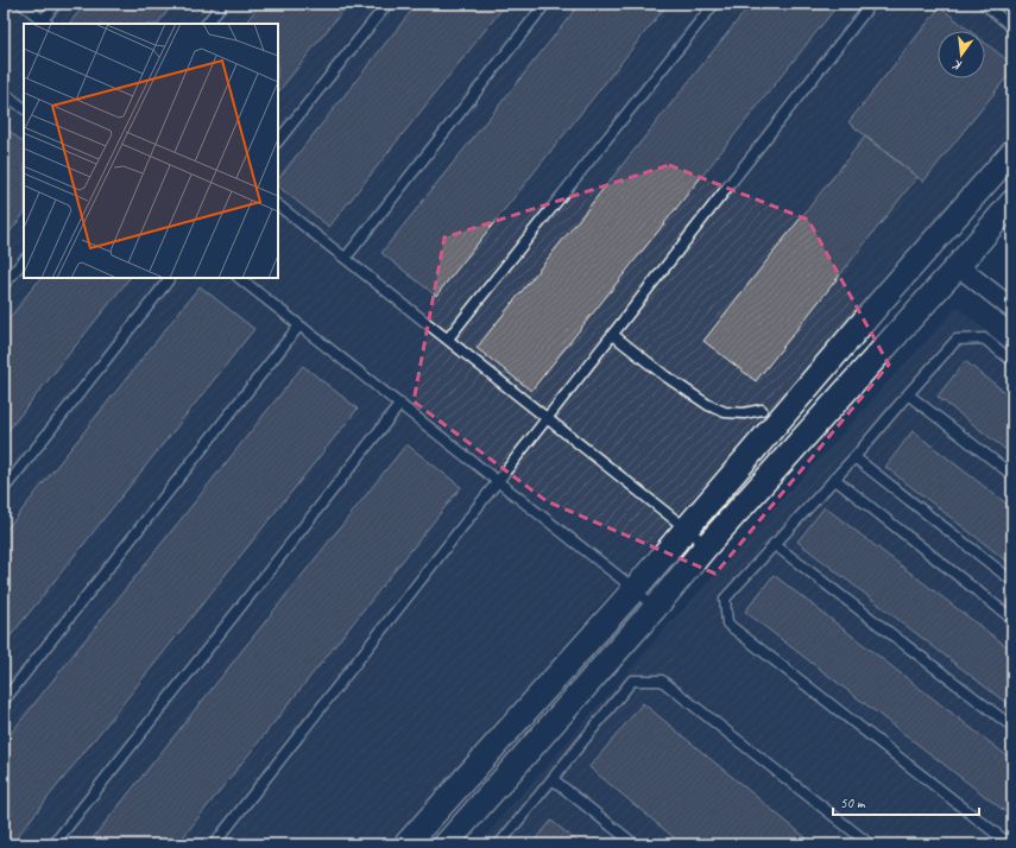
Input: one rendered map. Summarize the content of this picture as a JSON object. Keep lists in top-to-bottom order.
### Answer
{
  "scale_bar": "50 m",
  "north": "bottom"
}
